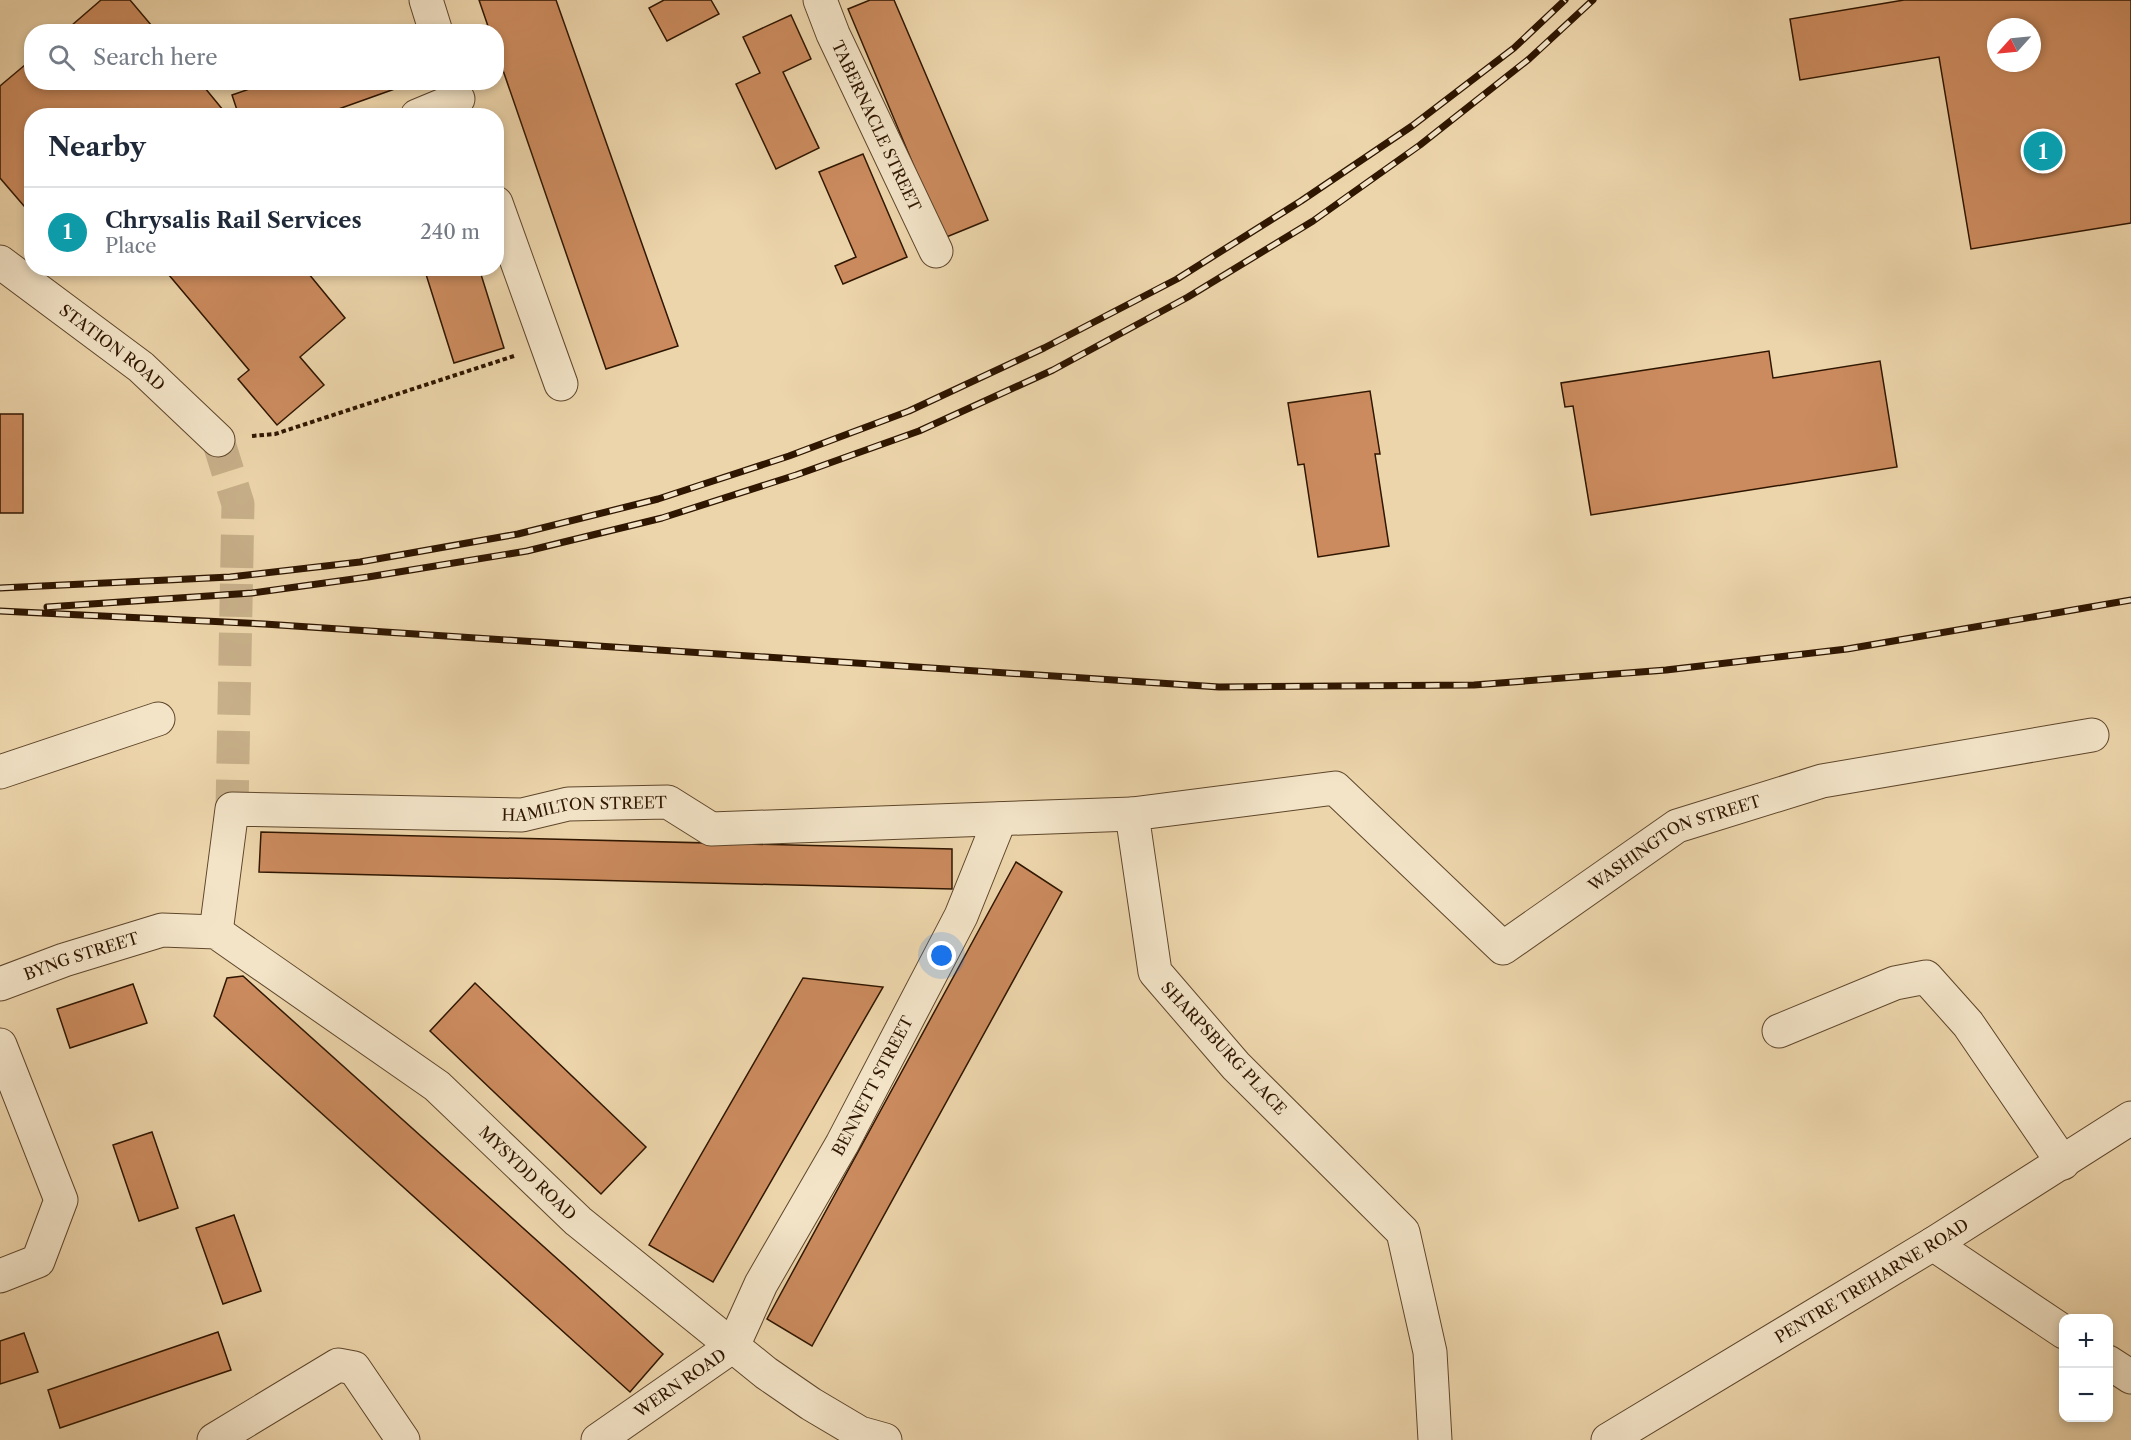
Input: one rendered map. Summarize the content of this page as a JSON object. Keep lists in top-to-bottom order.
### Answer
{
  "streets": {
    "street": [
      "TABERNACLE STREET",
      "STATION ROAD",
      "HAMILTON STREET",
      "WASHINGTON STREET",
      "BYNG STREET",
      "SHARPSBURG PLACE",
      "BENNETT STREET",
      "MYSYDD ROAD",
      "PENTRE TREHARNE ROAD",
      "WERN ROAD"
    ]
  },
  "crossings": [
    ["HAMILTON STREET", "WASHINGTON STREET"],
    ["HAMILTON STREET", "BYNG STREET"],
    ["HAMILTON STREET", "SHARPSBURG PLACE"],
    ["HAMILTON STREET", "BENNETT STREET"],
    ["HAMILTON STREET", "MYSYDD ROAD"],
    ["WASHINGTON STREET", "SHARPSBURG PLACE"],
    ["BYNG STREET", "MYSYDD ROAD"],
    ["BENNETT STREET", "MYSYDD ROAD"],
    ["BENNETT STREET", "WERN ROAD"],
    ["MYSYDD ROAD", "WERN ROAD"]
  ],
  "north": "bottom left",
  "page": {
    "search": "Search here",
    "heading": "Nearby",
    "pins": "1",
    "list": [
      {
        "mark": "1",
        "name": "Chrysalis Rail Services",
        "note": "Place",
        "value": "240 m"
      }
    ],
    "map_buttons": ["+", "−"]
  }
}
